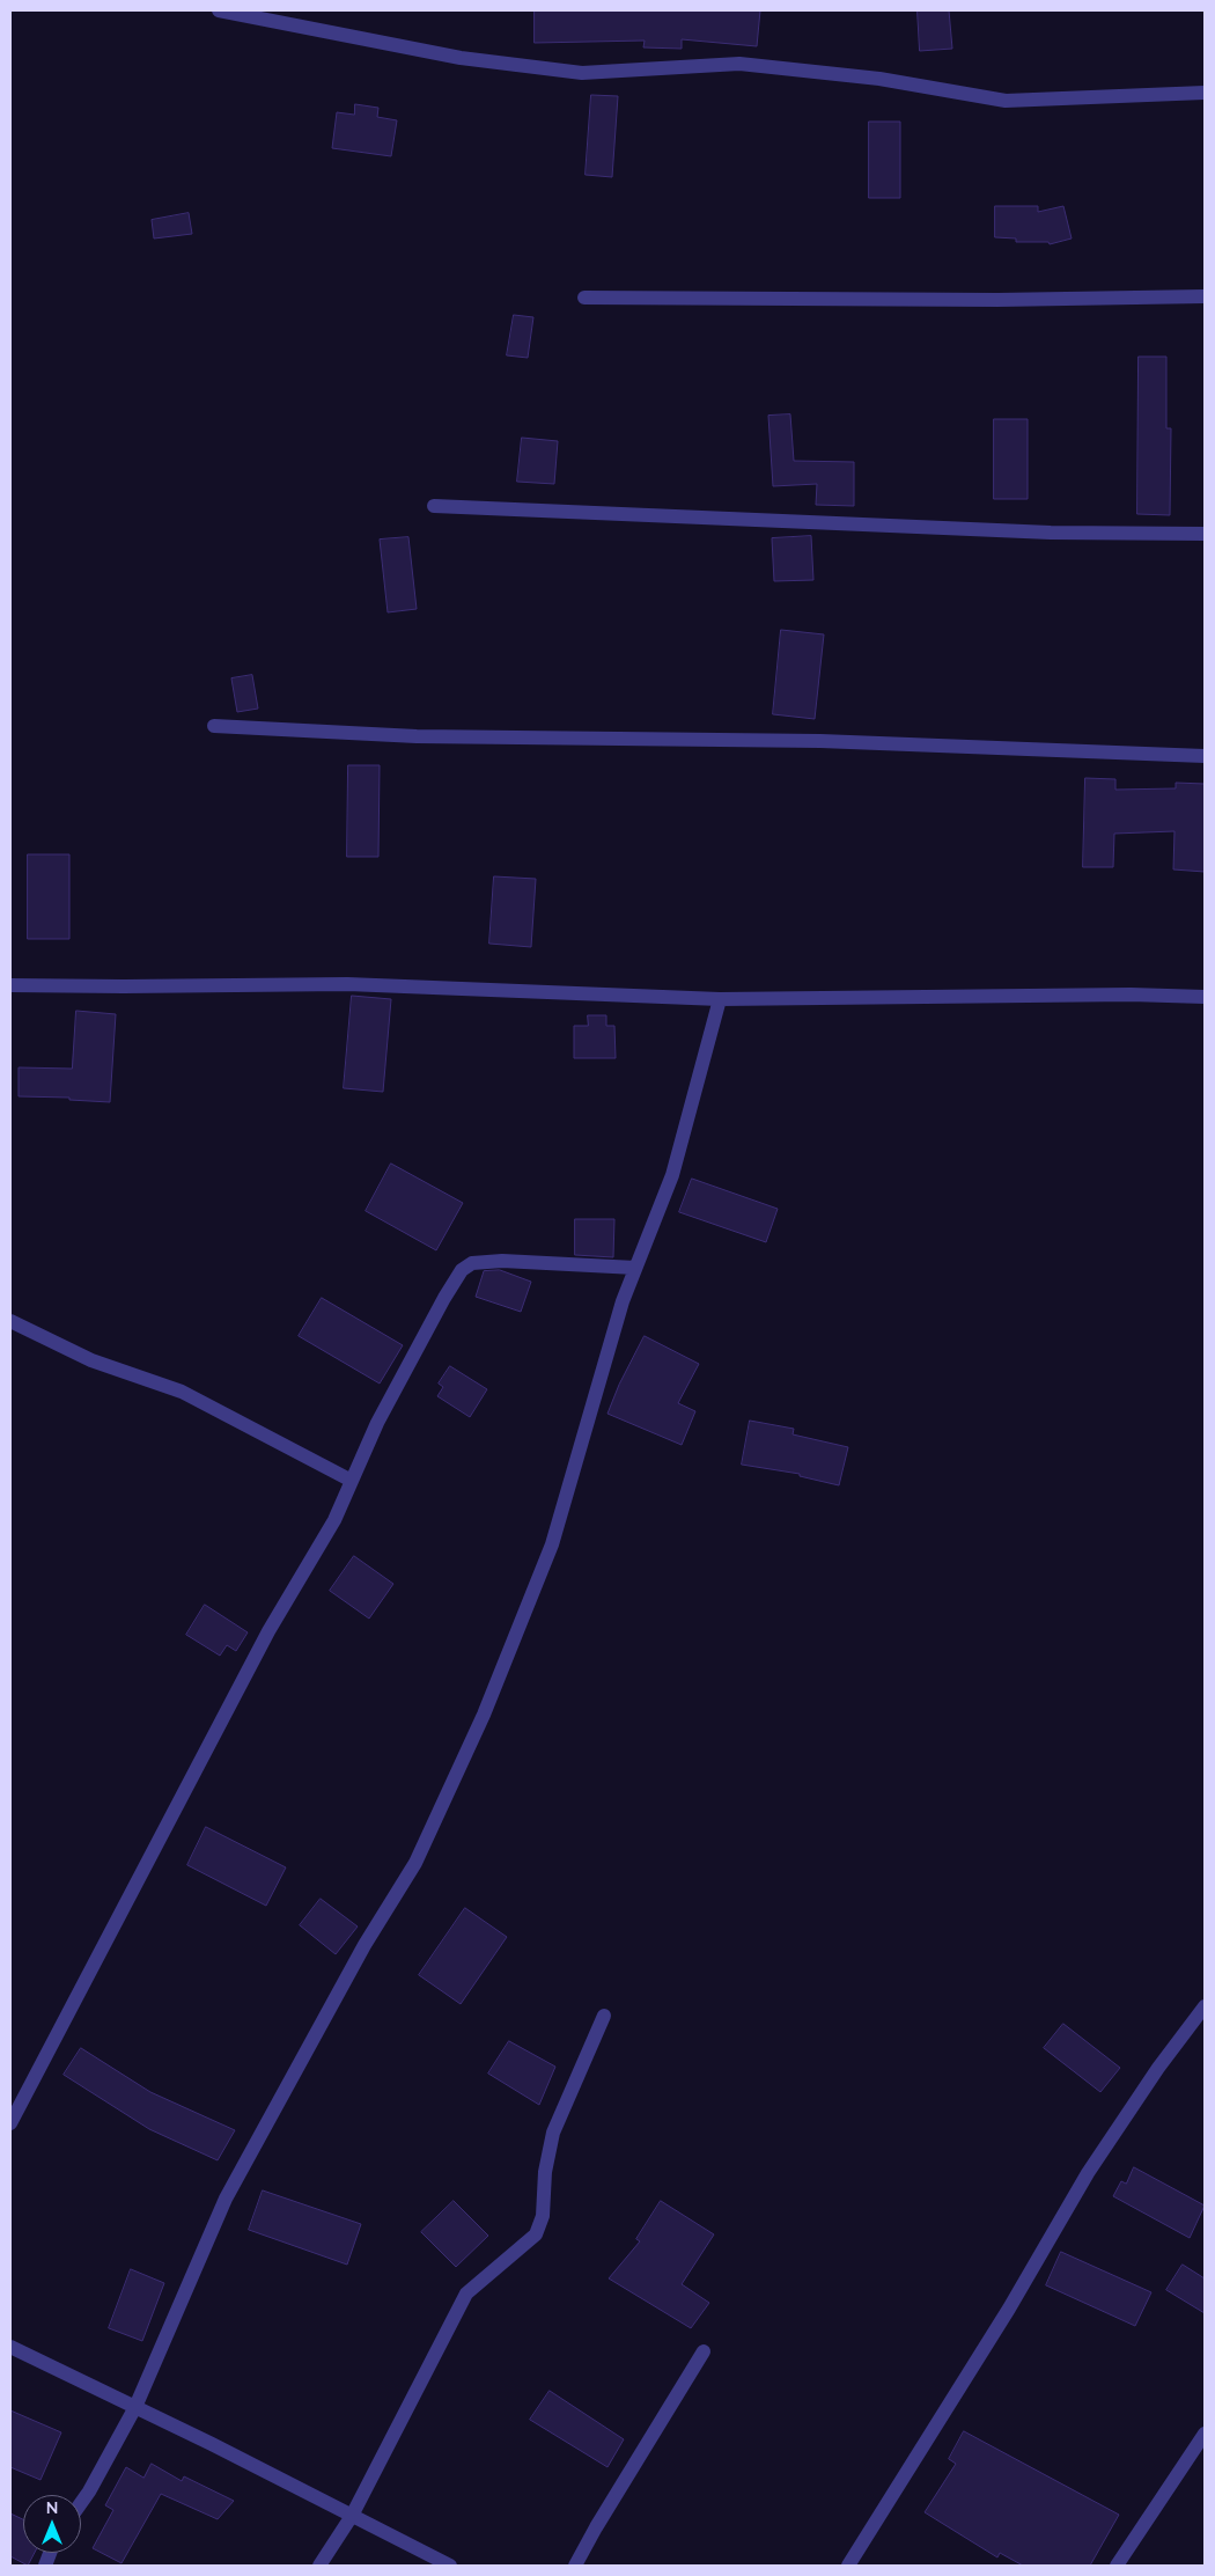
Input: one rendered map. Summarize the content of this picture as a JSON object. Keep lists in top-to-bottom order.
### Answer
{
  "north": "top"
}
